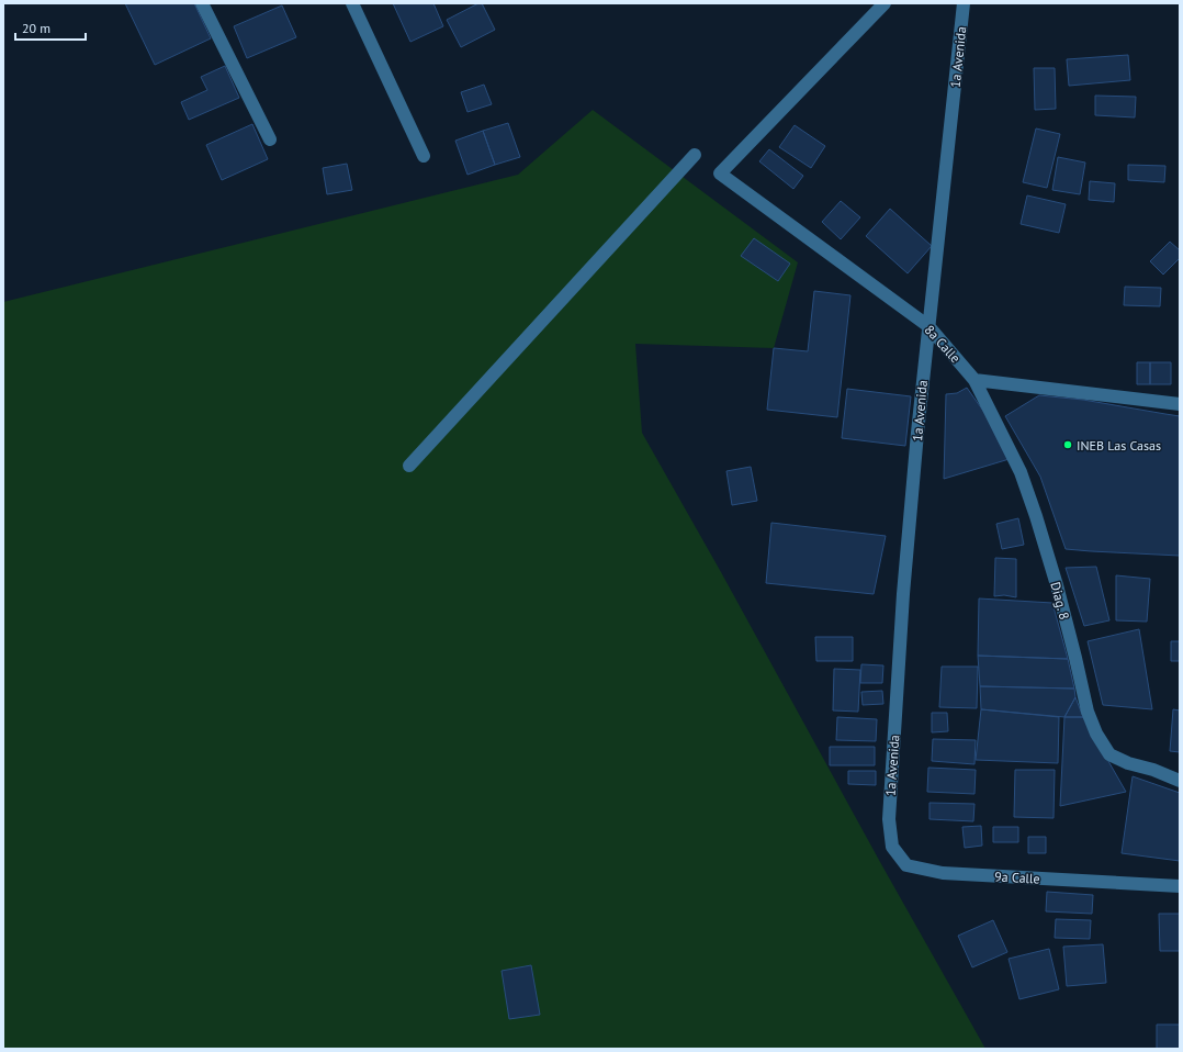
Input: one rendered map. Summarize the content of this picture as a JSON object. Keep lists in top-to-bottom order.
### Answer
{
  "streets": {
    "street": [
      "1a Avenida",
      "8a Calle",
      "Diag. 8",
      "9a Calle"
    ]
  },
  "crossings": [
    ["1a Avenida", "8a Calle"],
    ["1a Avenida", "9a Calle"],
    ["8a Calle", "Diag. 8"]
  ],
  "places": ["INEB Las Casas"],
  "scale_bar": "20 m"
}
